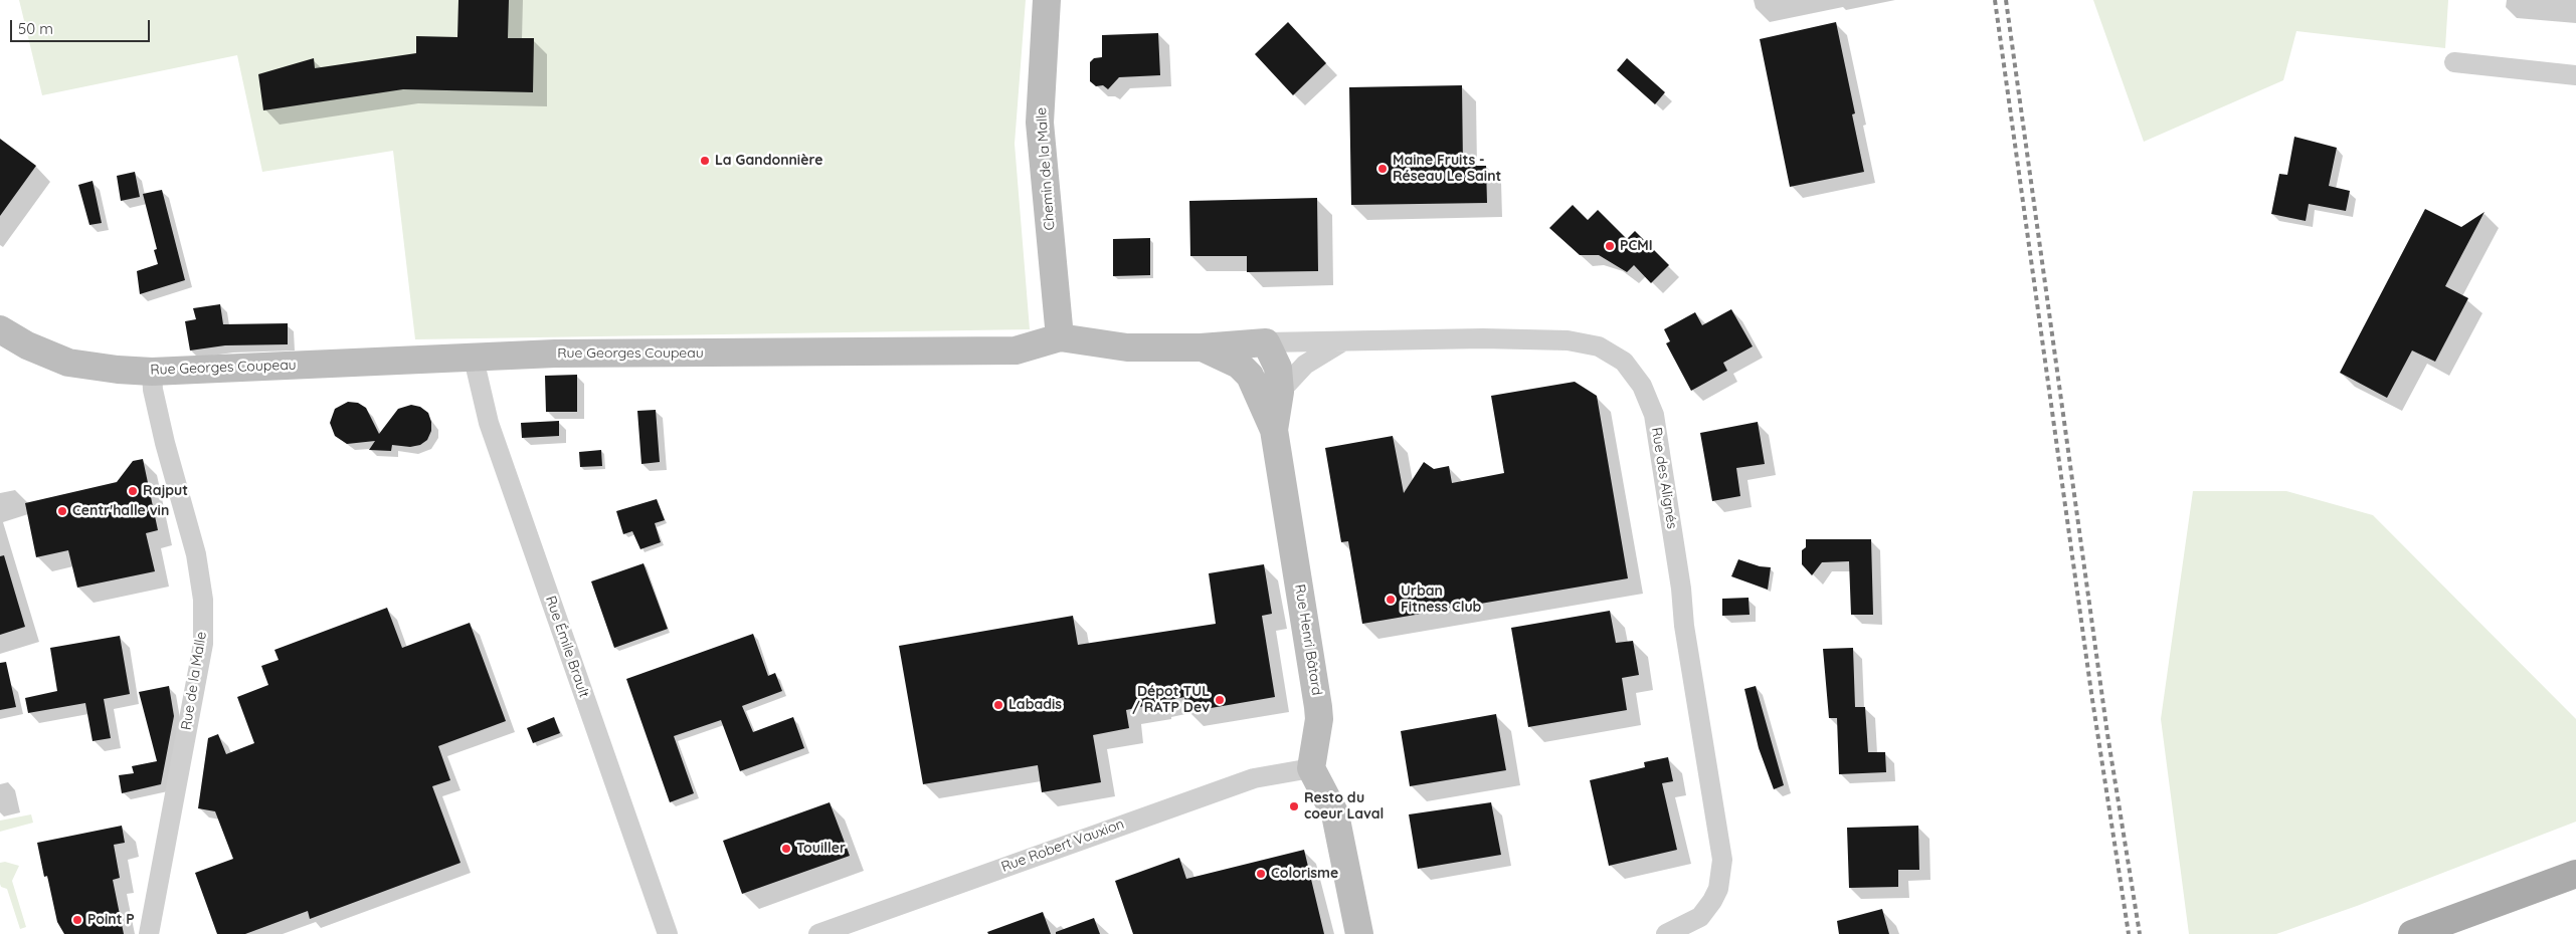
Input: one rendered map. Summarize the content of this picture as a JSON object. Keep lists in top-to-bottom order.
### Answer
{
  "streets": {
    "street": [
      "Chemin de la Malle",
      "Rue Georges Coupeau",
      "Rue des Alignés",
      "Rue Henri Bâtard",
      "Rue Émile Brault",
      "Rue de la Malle",
      "Rue Robert Vauxion"
    ]
  },
  "crossings": [
    ["Chemin de la Malle", "Rue Georges Coupeau"],
    ["Rue Georges Coupeau", "Rue des Alignés"],
    ["Rue Georges Coupeau", "Rue Émile Brault"],
    ["Rue Georges Coupeau", "Rue de la Malle"],
    ["Rue Henri Bâtard", "Rue Robert Vauxion"]
  ],
  "places": [
    "La Gandonnière",
    "Maine Fruits - Réseau Le Saint",
    "PCMI",
    "Rajput",
    "Centr'halle vin",
    "Urban Fitness Club",
    "Dépot TUL / RATP Dev",
    "Labadis",
    "Resto du coeur Laval",
    "Touiller",
    "Colorisme",
    "Point P"
  ],
  "scale_bar": "50 m"
}
